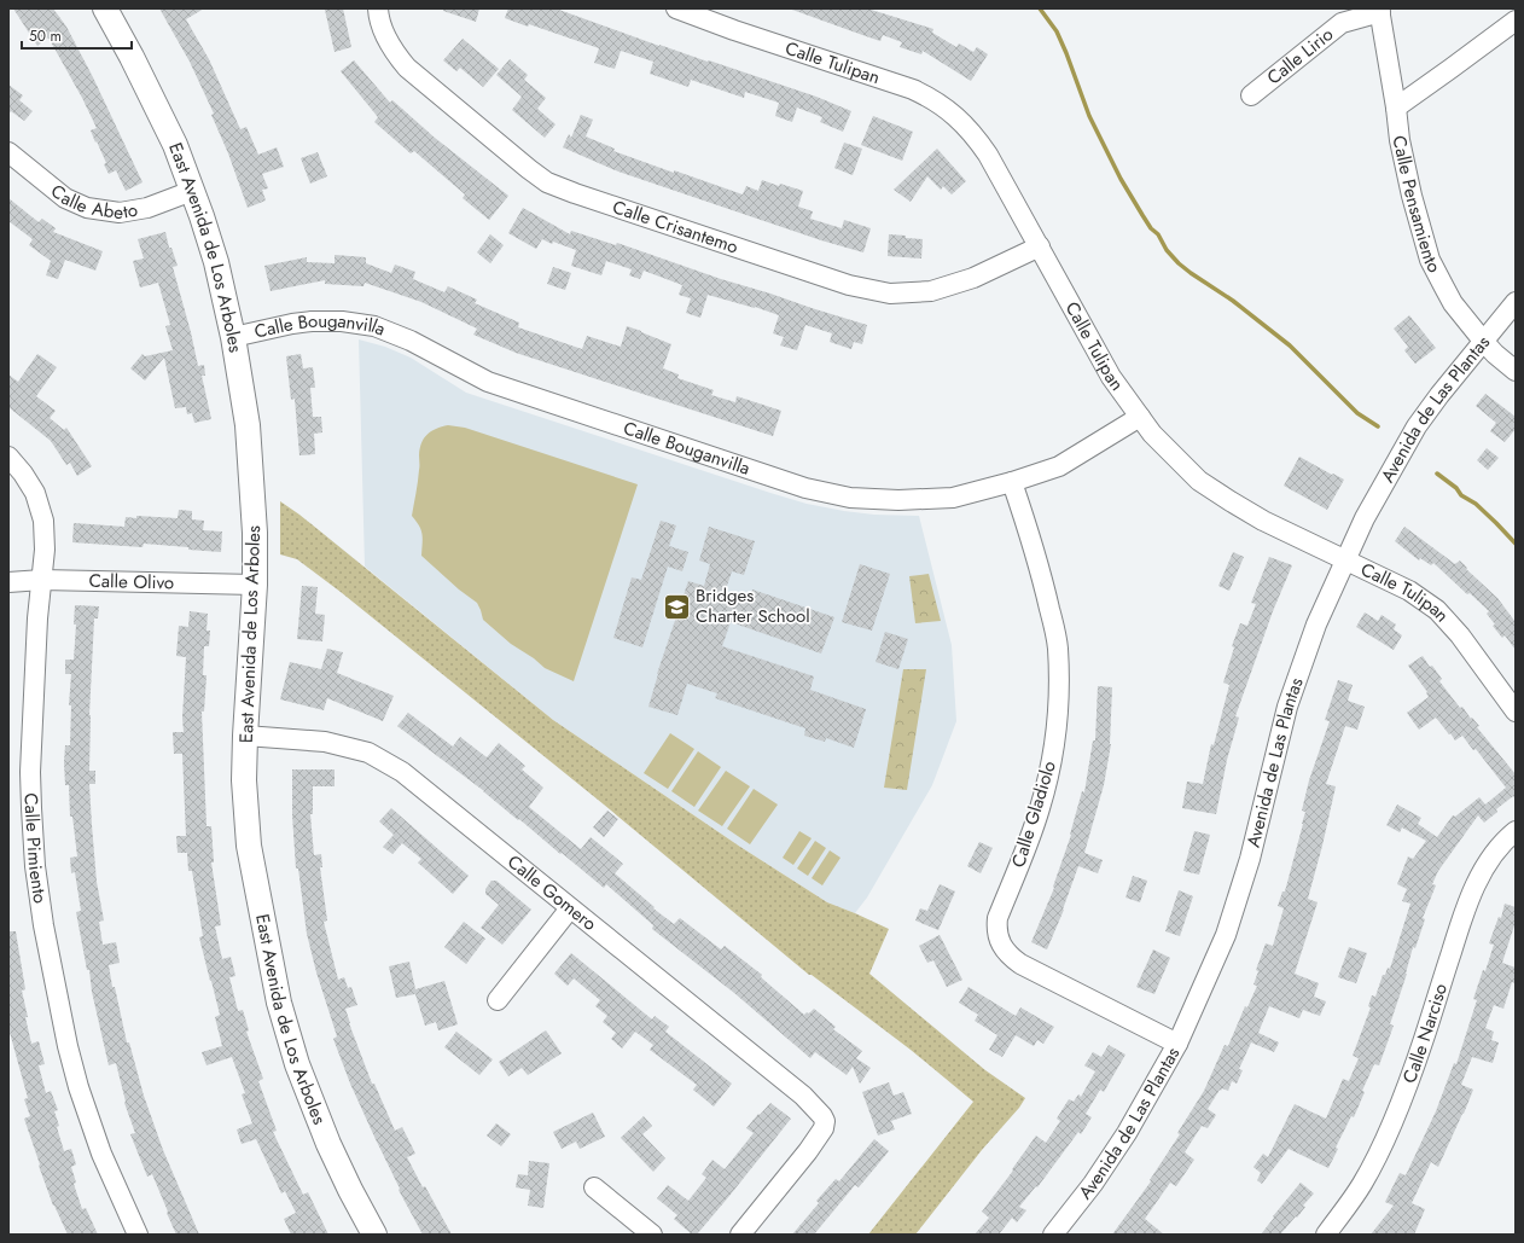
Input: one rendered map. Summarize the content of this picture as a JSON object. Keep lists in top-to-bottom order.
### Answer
{
  "streets": {
    "main road": ["East Avenida de Los Arboles"],
    "street": [
      "Calle Lirio",
      "Calle Tulipan",
      "Calle Abeto",
      "Calle Pensamiento",
      "Calle Crisantemo",
      "Calle Bouganvilla",
      "Avenida de Las Plantas",
      "Calle Olivo",
      "Calle Gladiolo",
      "Calle Pimiento",
      "Calle Gomero",
      "Calle Narciso"
    ]
  },
  "crossings": [
    ["Calle Lirio", "Calle Pensamiento"],
    ["Calle Tulipan", "Calle Crisantemo"],
    ["Calle Tulipan", "Calle Bouganvilla"],
    ["Calle Tulipan", "Avenida de Las Plantas"],
    ["Calle Abeto", "East Avenida de Los Arboles"],
    ["Calle Pensamiento", "Avenida de Las Plantas"],
    ["East Avenida de Los Arboles", "Calle Bouganvilla"],
    ["East Avenida de Los Arboles", "Calle Olivo"],
    ["East Avenida de Los Arboles", "Calle Gomero"],
    ["Calle Bouganvilla", "Calle Gladiolo"],
    ["Avenida de Las Plantas", "Calle Gladiolo"],
    ["Calle Olivo", "Calle Pimiento"]
  ],
  "places": {
    "school or university": ["Bridges Charter School"]
  },
  "scale_bar": "50 m"
}
